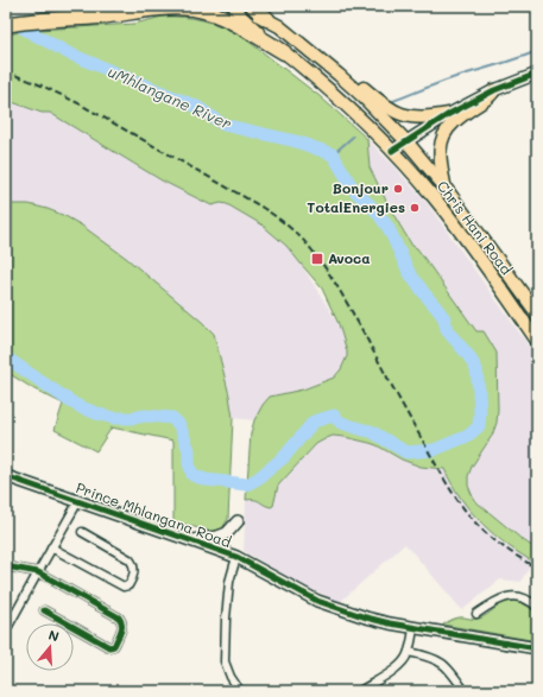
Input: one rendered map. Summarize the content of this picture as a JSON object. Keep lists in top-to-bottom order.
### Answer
{
  "streets": {
    "main road": ["Chris Hani Road"],
    "street": ["Prince Mhlangana Road"]
  },
  "water": ["uMhlangane River"],
  "places": {
    "other": ["Bonjour", "TotalEnergies"],
    "transit": ["Avoca"]
  },
  "north": "top"
}
